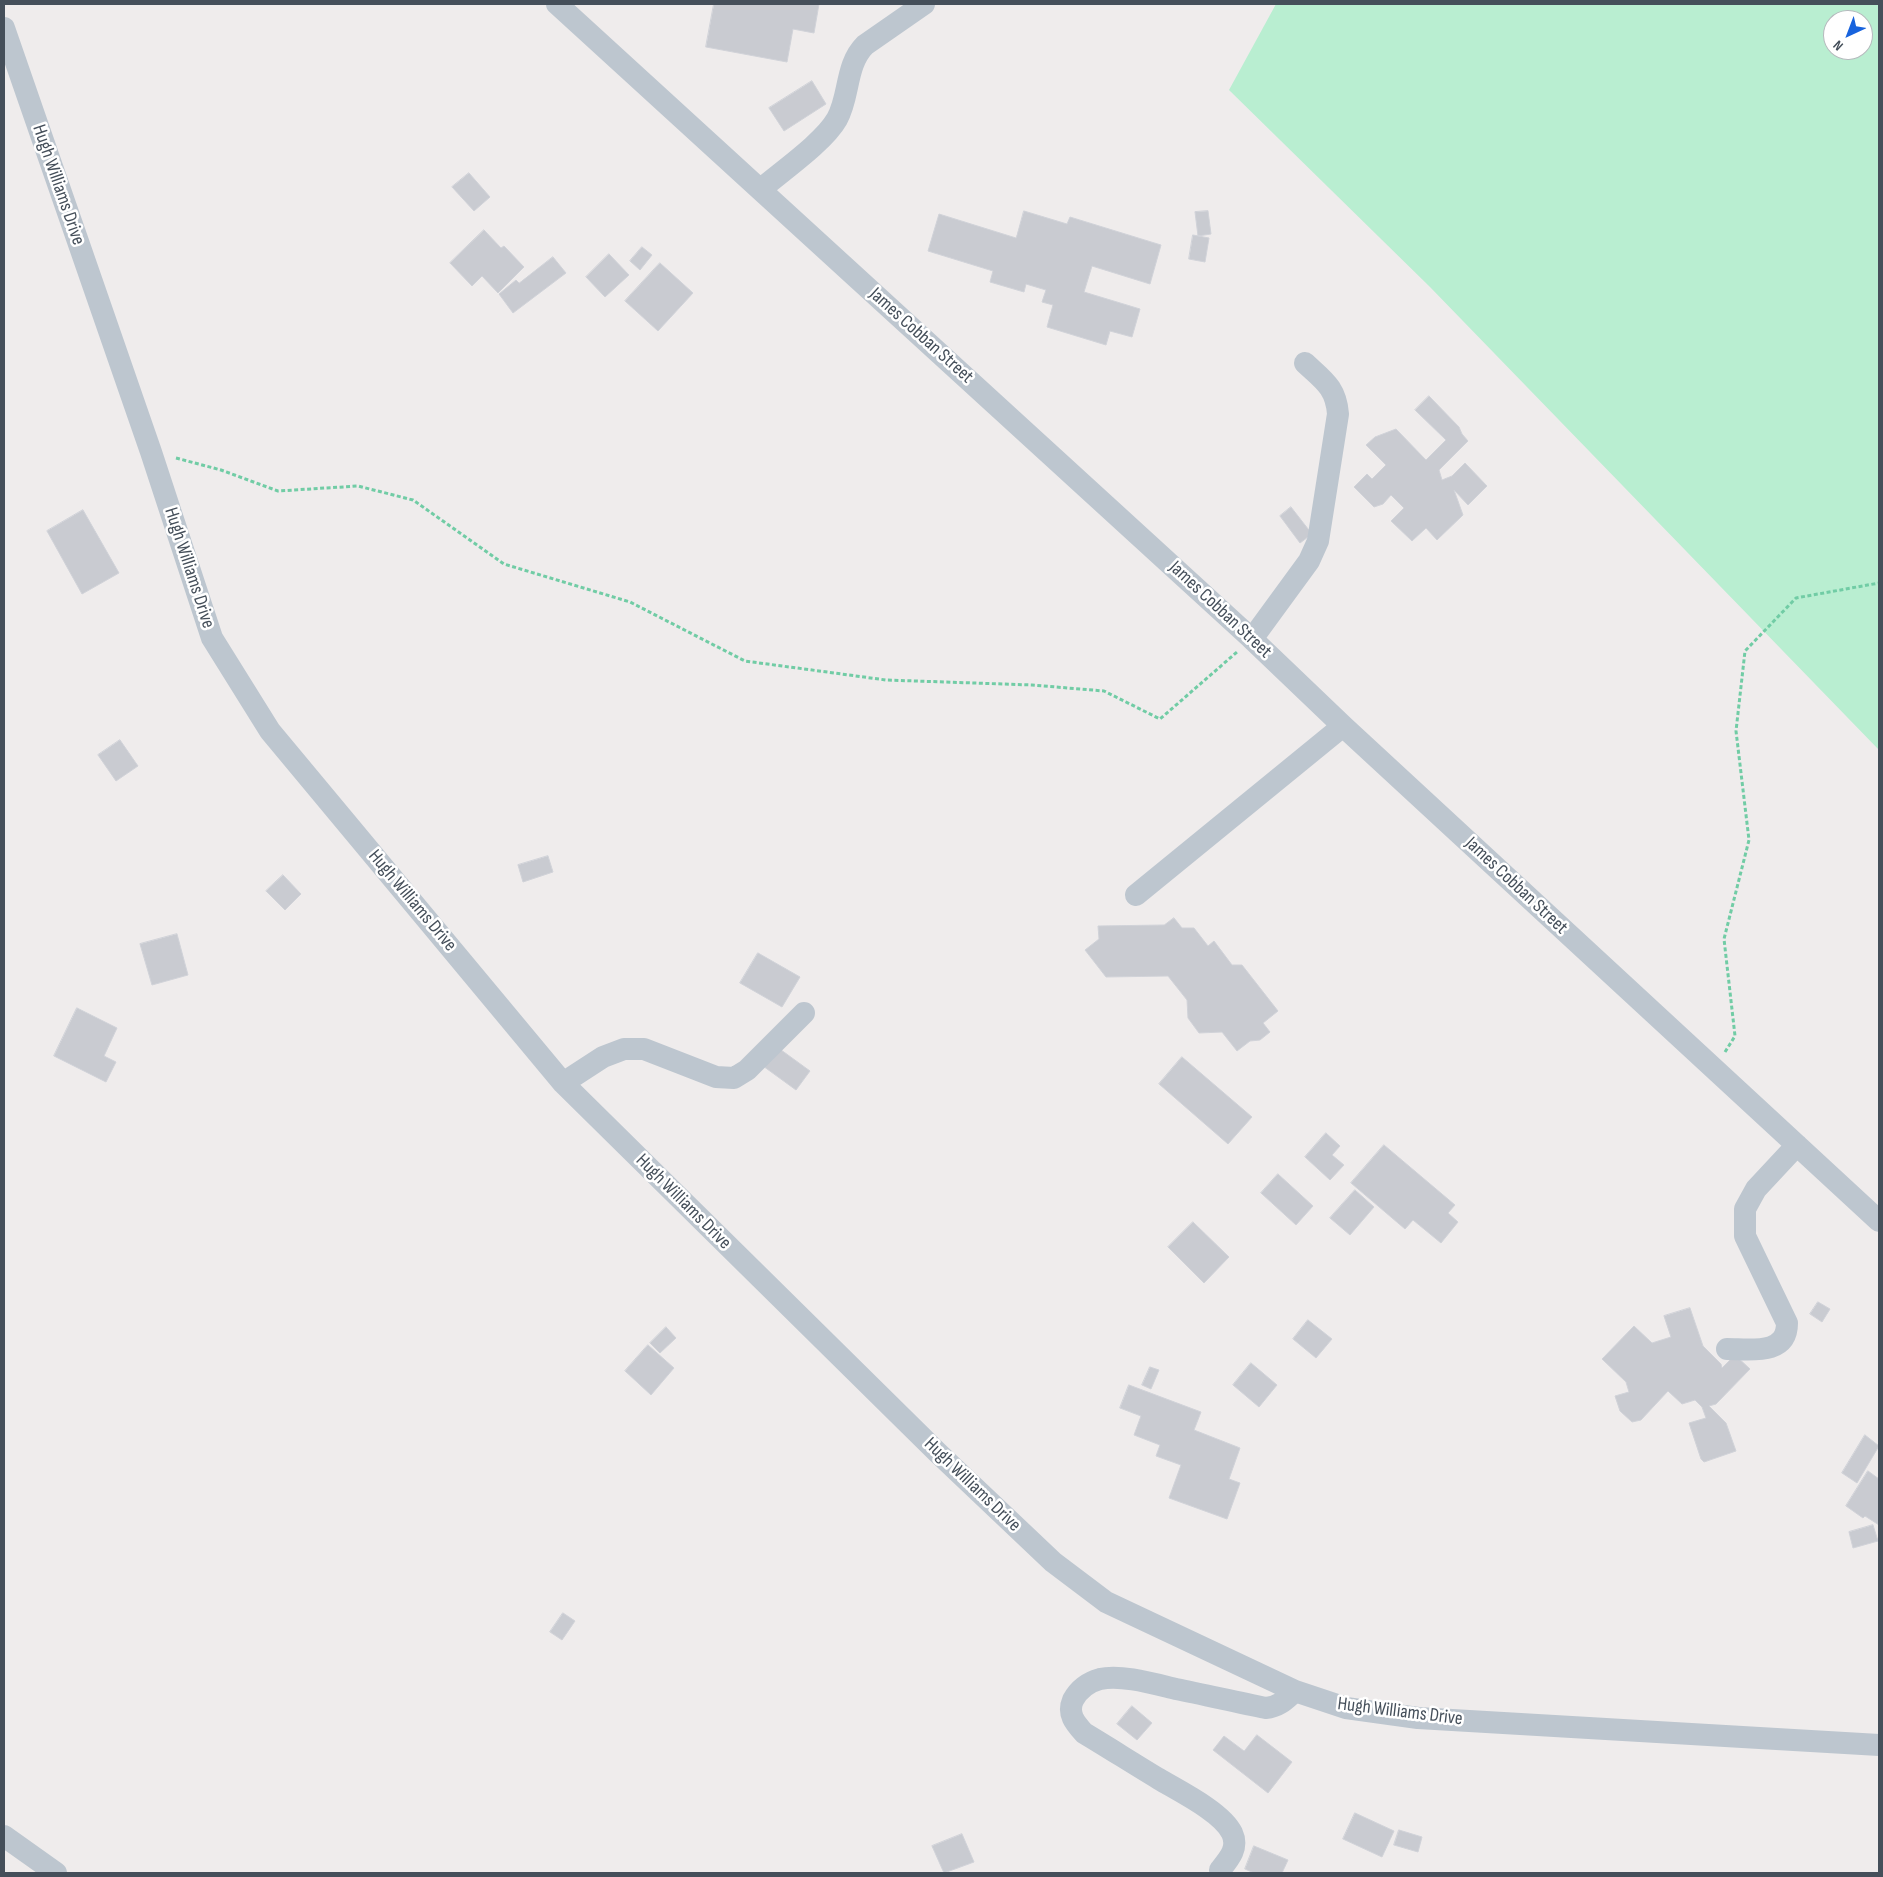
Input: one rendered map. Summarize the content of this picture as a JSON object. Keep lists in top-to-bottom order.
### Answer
{
  "streets": {
    "street": ["Hugh Williams Drive", "James Cobban Street"]
  },
  "north": "bottom left"
}
